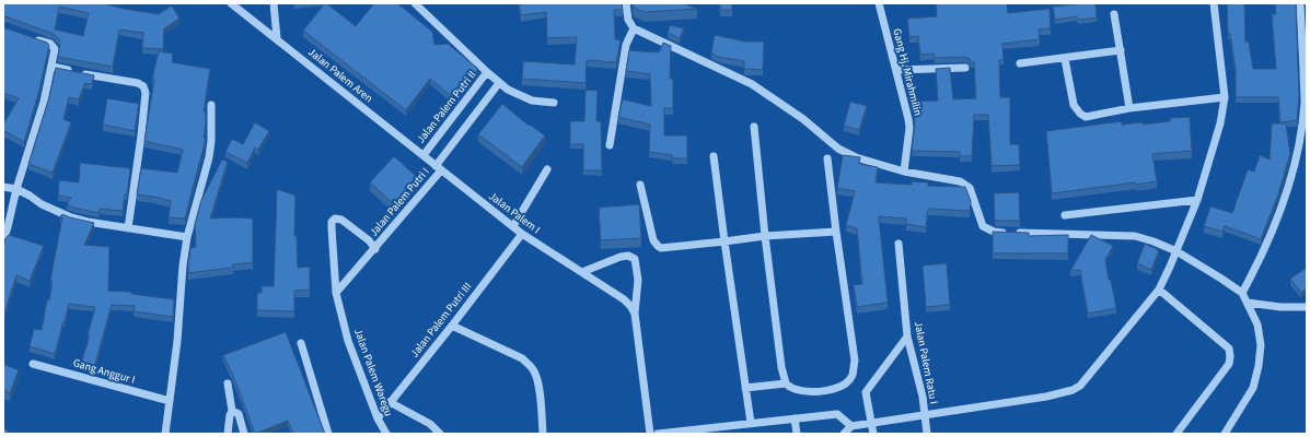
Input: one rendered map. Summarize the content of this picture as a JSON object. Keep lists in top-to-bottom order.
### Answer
{
  "streets": {
    "street": [
      "Gang Hj. Mirahmilin",
      "Jalan Palem Aren",
      "Jalan Palem Putri II",
      "Jalan Palem Putri I",
      "Jalan Palem I",
      "Jalan Palem Putri III",
      "Jalan Palem Ratu I",
      "Gang Anggur I",
      "Jalan Palem Waregu"
    ]
  },
  "crossings": [
    ["Jalan Palem Aren", "Jalan Palem Putri II"],
    ["Jalan Palem Aren", "Jalan Palem Putri I"],
    ["Jalan Palem Aren", "Jalan Palem I"],
    ["Jalan Palem Putri I", "Jalan Palem I"],
    ["Jalan Palem Putri I", "Jalan Palem Waregu"],
    ["Jalan Palem I", "Jalan Palem Putri III"],
    ["Jalan Palem Putri III", "Jalan Palem Waregu"]
  ]
}
